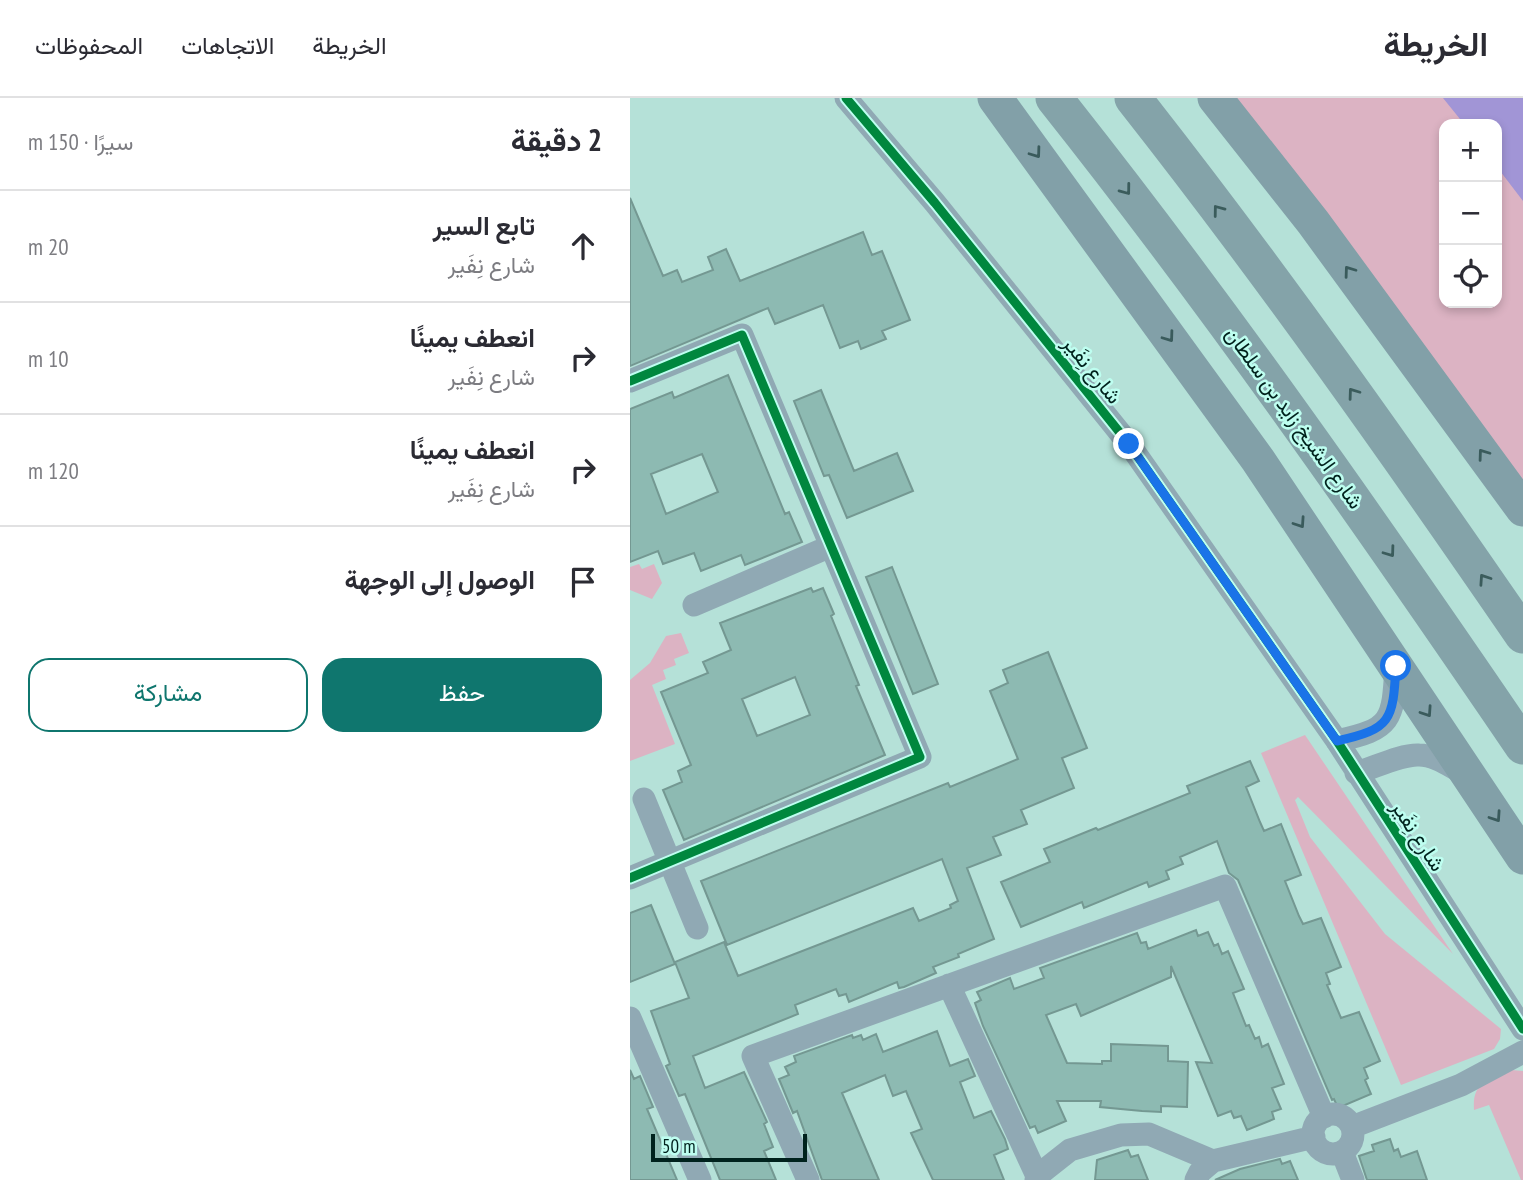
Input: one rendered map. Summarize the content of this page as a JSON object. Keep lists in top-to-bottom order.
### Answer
{
  "streets": {
    "highway": ["شارع الشيخ زايد بن سلطان"],
    "street": ["شارع نِفَير"]
  },
  "scale_bar": "50 m",
  "page": {
    "header": "الخريطة",
    "nav": ["الخريطة", "الاتجاهات", "المحفوظات"],
    "heading": ["2 دقيقة", "سيرًا · 150 m"],
    "map_buttons": ["+", "−"],
    "list": [
      ["تابع السير", "شارع نِفَير", "20 m"],
      ["انعطف يمينًا", "شارع نِفَير", "10 m"],
      ["انعطف يمينًا", "شارع نِفَير", "120 m"],
      "الوصول إلى الوجهة"
    ],
    "buttons": ["حفظ", "مشاركة"],
    "scale": "50 m"
  }
}
